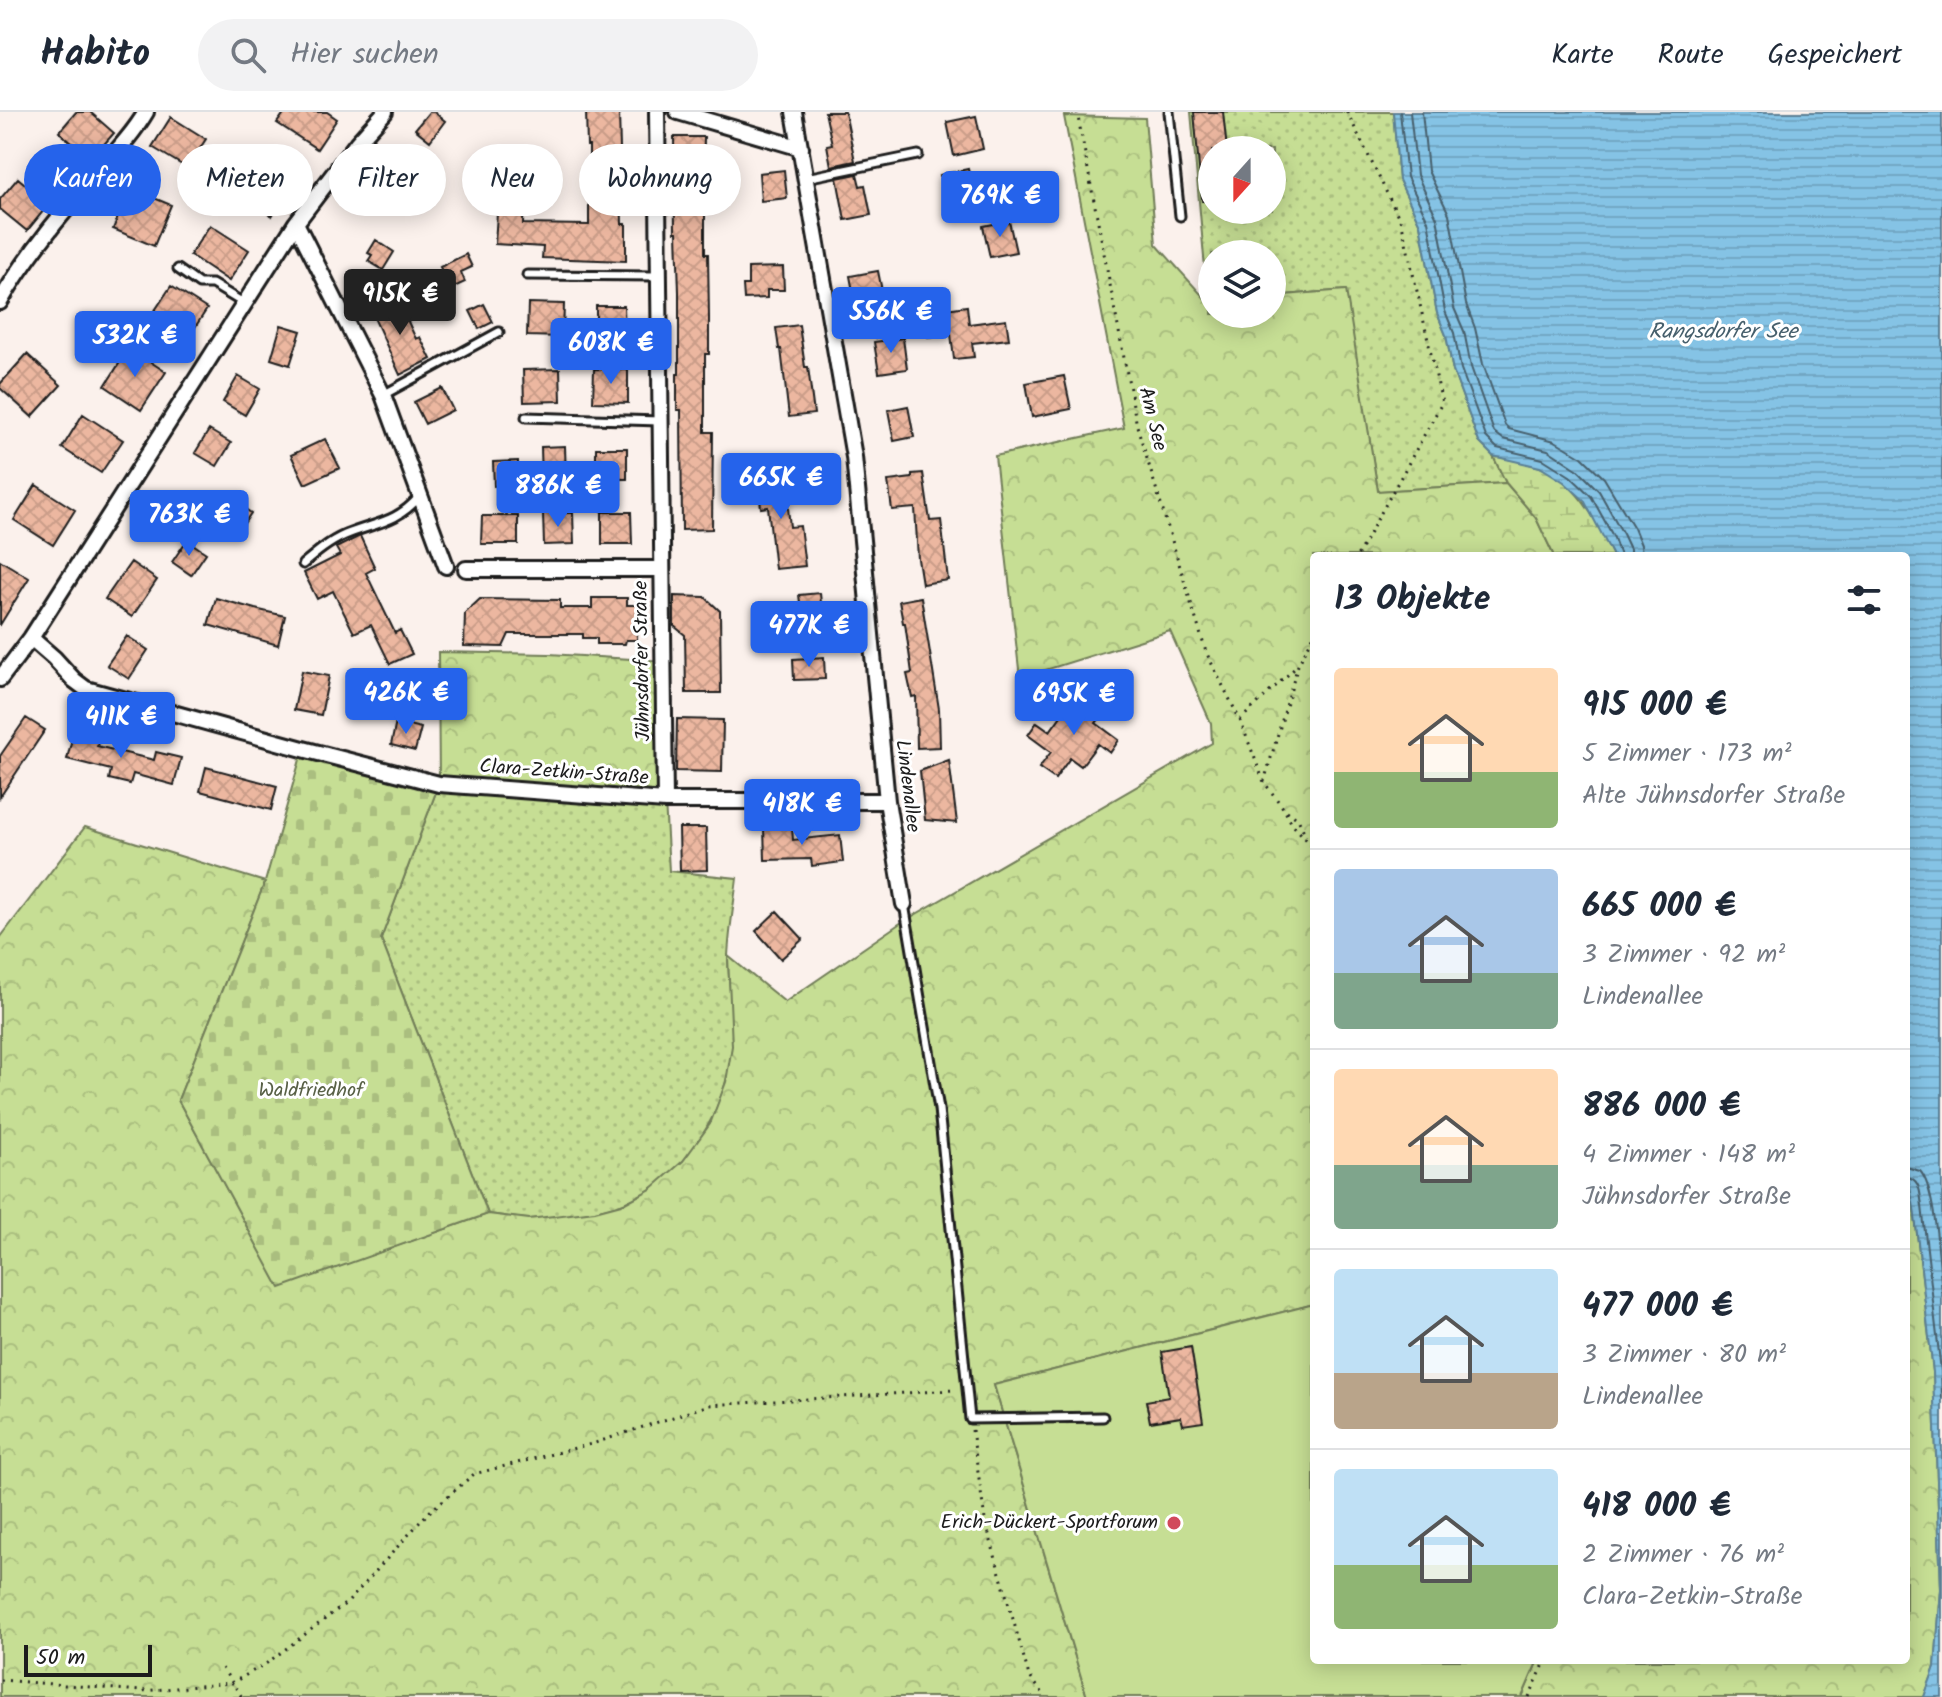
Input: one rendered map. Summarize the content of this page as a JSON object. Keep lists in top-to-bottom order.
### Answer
{
  "streets": {
    "street": ["Jühnsdorfer Straße", "Clara-Zetkin-Straße", "Lindenallee"],
    "path": ["Am See"]
  },
  "crossings": [
    ["Jühnsdorfer Straße", "Clara-Zetkin-Straße"],
    ["Clara-Zetkin-Straße", "Lindenallee"]
  ],
  "water": ["Rangsdorfer See"],
  "parks": ["Waldfriedhof"],
  "places": ["Erich-Dückert-Sportforum"],
  "scale_bar": "50 m",
  "north": "bottom",
  "page": {
    "header": "Habito",
    "search": "Hier suchen",
    "nav": ["Karte", "Route", "Gespeichert"],
    "chip": [
      "Kaufen",
      "Mieten",
      "Filter",
      "Neu",
      "Wohnung"
    ],
    "price": [
      "769K €",
      "915K €",
      "556K €",
      "532K €",
      "608K €",
      "665K €",
      "886K €",
      "763K €",
      "477K €",
      "426K €",
      "695K €",
      "411K €",
      "418K €"
    ],
    "heading": "13 Objekte",
    "list": [
      {
        "name": "915 000 €",
        "note": "5 Zimmer · 173 m² · Alte Jühnsdorfer Straße"
      },
      {
        "name": "665 000 €",
        "note": "3 Zimmer · 92 m² · Lindenallee"
      },
      {
        "name": "886 000 €",
        "note": "4 Zimmer · 148 m² · Jühnsdorfer Straße"
      },
      {
        "name": "477 000 €",
        "note": "3 Zimmer · 80 m² · Lindenallee"
      },
      {
        "name": "418 000 €",
        "note": "2 Zimmer · 76 m² · Clara-Zetkin-Straße"
      }
    ],
    "scale": "50 m"
  }
}
